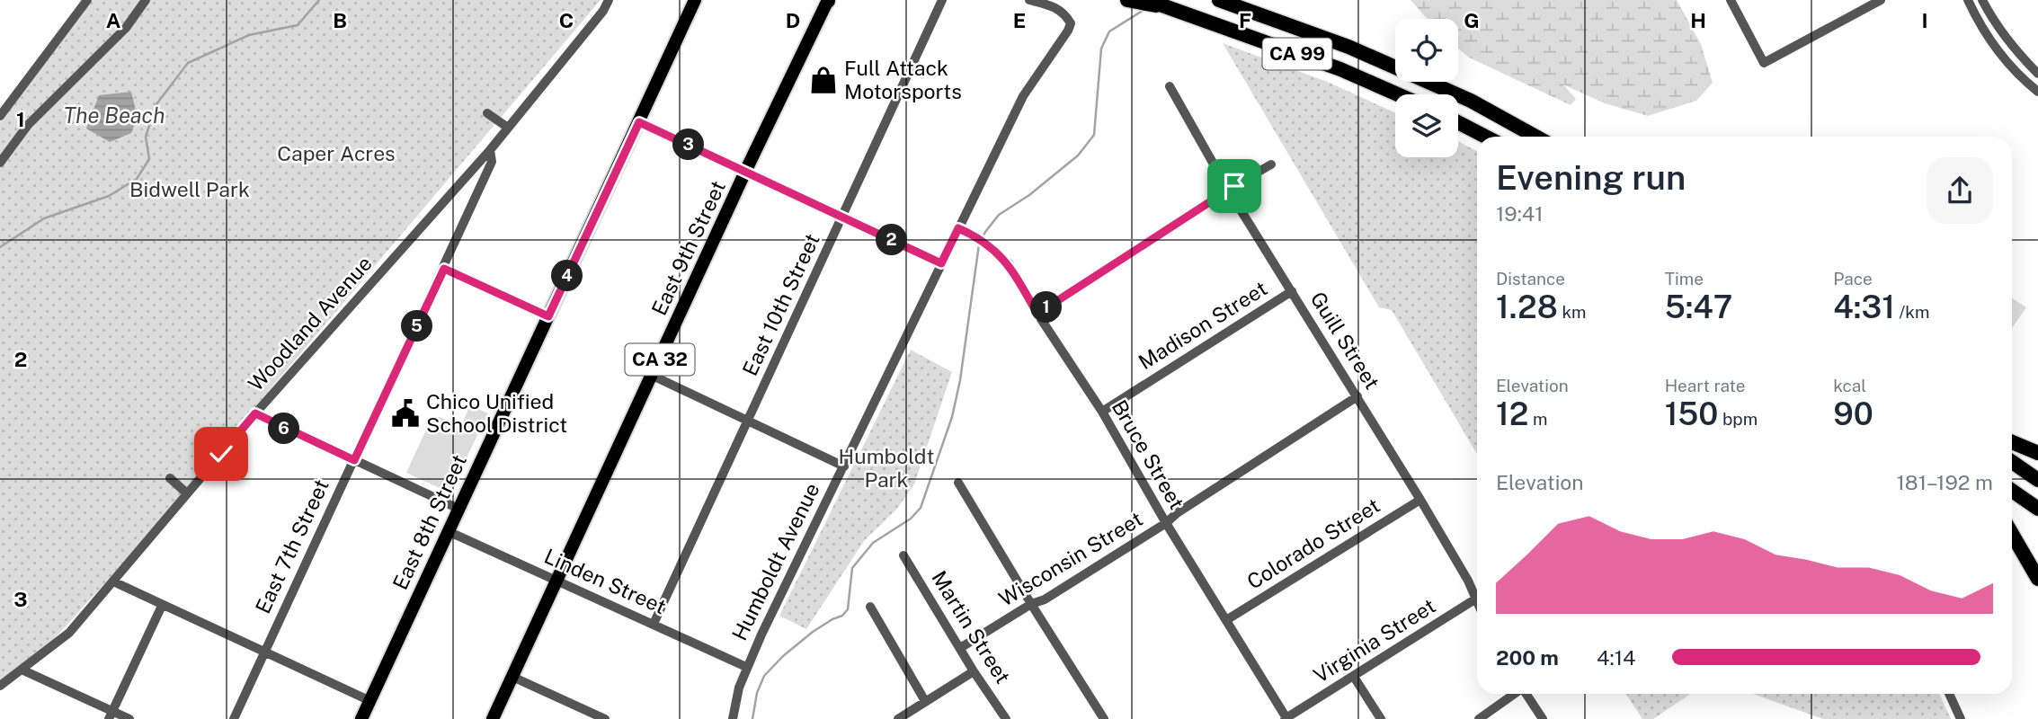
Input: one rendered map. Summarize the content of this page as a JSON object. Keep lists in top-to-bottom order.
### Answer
{
  "streets": {
    "highway": ["CA 99"],
    "main road": ["East 9th Street", "CA 32", "East 8th Street"],
    "street": [
      "East 10th Street",
      "Woodland Avenue",
      "Madison Street",
      "Guill Street",
      "Bruce Street",
      "Colorado Street",
      "East 7th Street",
      "Wisconsin Street",
      "Humboldt Avenue",
      "Linden Street",
      "Martin Street",
      "Virginia Street"
    ]
  },
  "crossings": [
    ["East 9th Street", "Linden Street"],
    ["East 10th Street", "Linden Street"],
    ["Woodland Avenue", "East 7th Street"],
    ["Madison Street", "Guill Street"],
    ["Madison Street", "Bruce Street"],
    ["Guill Street", "Colorado Street"],
    ["Guill Street", "Wisconsin Street"],
    ["Bruce Street", "Colorado Street"],
    ["Bruce Street", "Wisconsin Street"],
    ["Bruce Street", "Humboldt Avenue"],
    ["Bruce Street", "Virginia Street"],
    ["East 8th Street", "Linden Street"],
    ["Wisconsin Street", "Martin Street"],
    ["Humboldt Avenue", "Linden Street"]
  ],
  "water": ["The Beach"],
  "parks": ["Caper Acres", "Bidwell Park", "Humboldt Park"],
  "places": {
    "shop": ["Full Attack Motorsports"],
    "public building": ["Chico Unified School District"]
  },
  "page": {
    "pins": [
      "3",
      "2",
      "4",
      "1",
      "5",
      "6"
    ],
    "heading": ["Evening run", "19:41"],
    "stats": [
      ["Distance", "1.28 km"],
      ["Time", "5:47"],
      ["Pace", "4:31 /km"],
      ["Elevation", "12 m"],
      ["Heart rate", "150 bpm"],
      ["kcal", "90"]
    ],
    "chart": ["Elevation", "181–192 m"],
    "list": [
      {
        "name": "200 m",
        "note": "4:14"
      }
    ]
  },
  "grid": {
    "columns": [
      "A",
      "B",
      "C",
      "D",
      "E",
      "F",
      "G",
      "H",
      "I"
    ],
    "rows": ["1", "2", "3"]
  }
}
